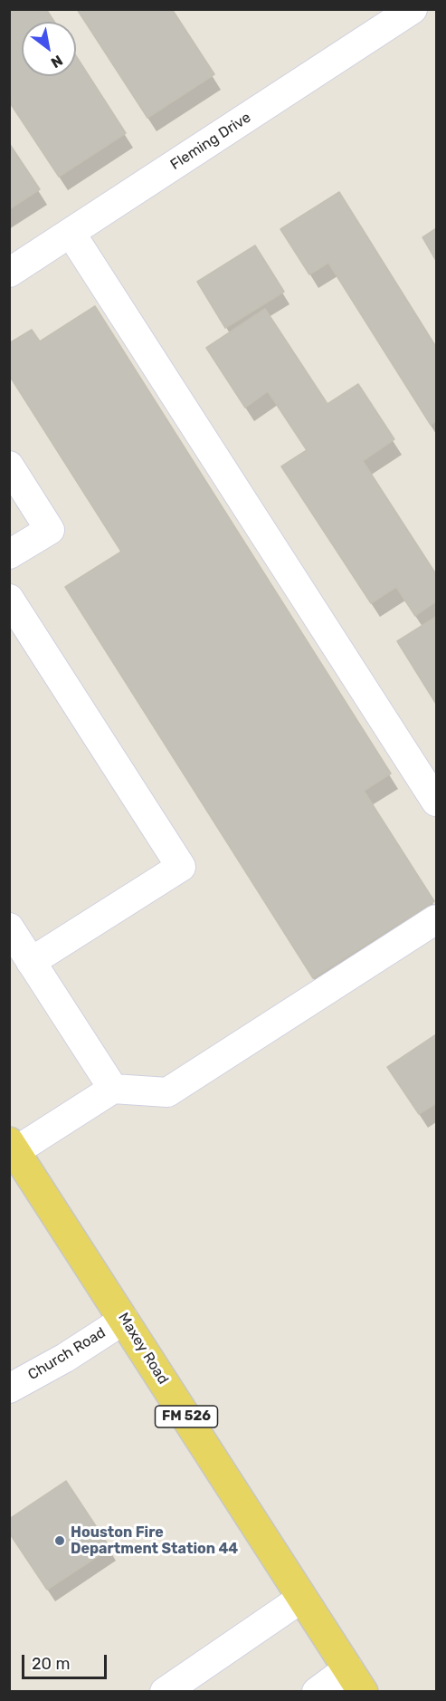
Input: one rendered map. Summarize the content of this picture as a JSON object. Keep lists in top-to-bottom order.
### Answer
{
  "streets": {
    "main road": ["Maxey Road", "FM 526"],
    "street": ["Fleming Drive", "Church Road"]
  },
  "crossings": [
    ["Maxey Road", "Church Road"]
  ],
  "places": ["Houston Fire Department Station 44"],
  "scale_bar": "20 m",
  "north": "bottom right"
}
